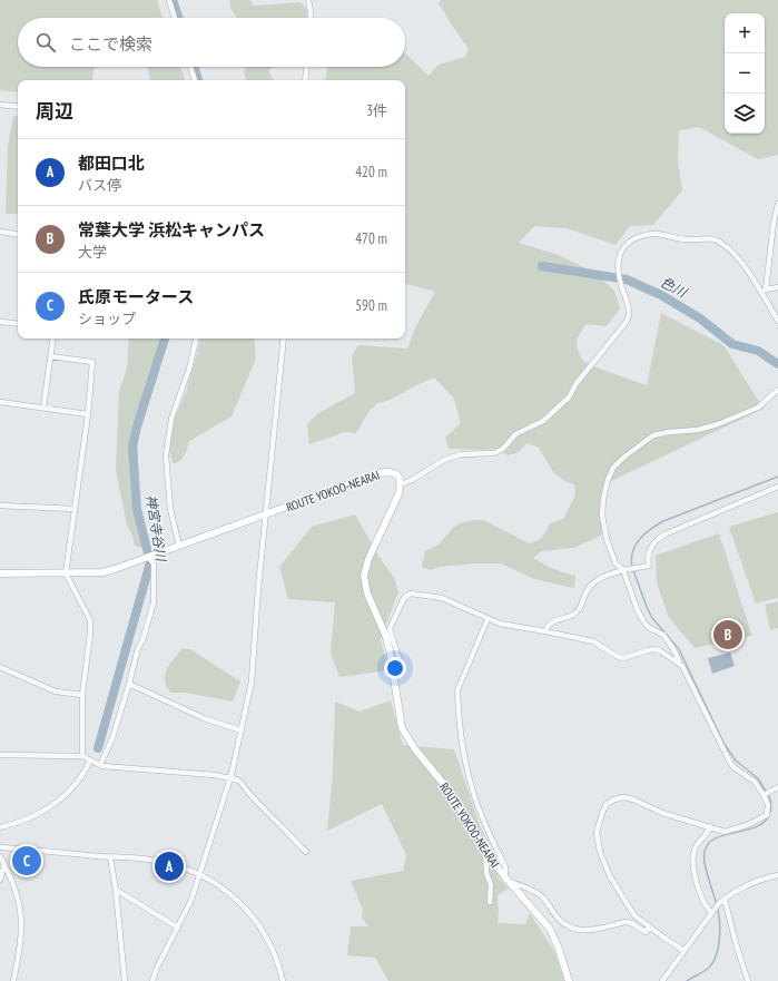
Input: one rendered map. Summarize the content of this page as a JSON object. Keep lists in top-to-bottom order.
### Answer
{
  "streets": {
    "main road": ["ROUTE YOKOO-NEARAI"]
  },
  "water": ["色川", "神宮寺谷川"],
  "page": {
    "map_buttons": ["+", "−"],
    "search": "ここで検索",
    "heading": ["周辺", "3件"],
    "list": [
      {
        "mark": "A",
        "name": "都田口北",
        "note": "バス停",
        "value": "420 m"
      },
      {
        "mark": "B",
        "name": "常葉大学 浜松キャンパス",
        "note": "大学",
        "value": "470 m"
      },
      {
        "mark": "C",
        "name": "氏原モータース",
        "note": "ショップ",
        "value": "590 m"
      }
    ],
    "pins": ["B", "C", "A"]
  }
}
